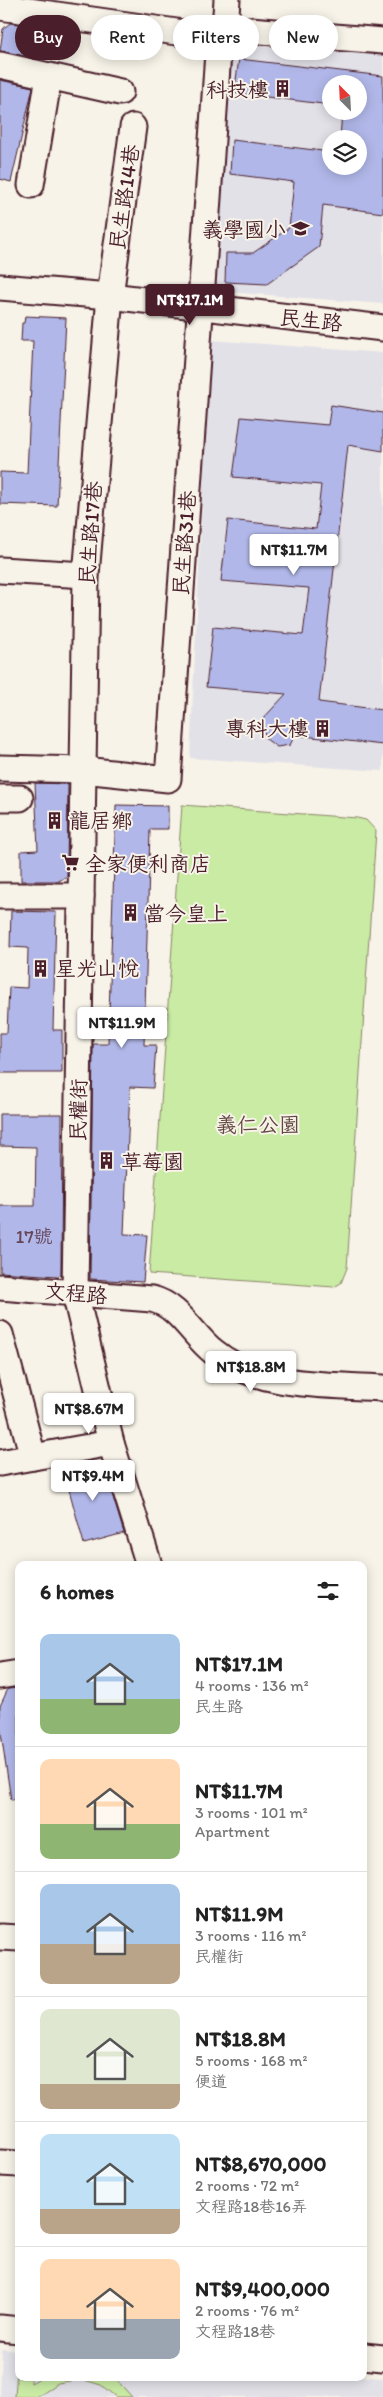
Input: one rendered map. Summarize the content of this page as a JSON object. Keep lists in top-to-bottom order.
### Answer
{
  "streets": {
    "street": [
      "民生路14巷",
      "民生路",
      "民生路17巷",
      "民生路31巷",
      "民權街",
      "文程路"
    ]
  },
  "crossings": [
    ["民生路14巷", "民生路"],
    ["民生路14巷", "民生路17巷"],
    ["民生路", "民生路17巷"],
    ["民生路", "民生路31巷"],
    ["民生路17巷", "民生路31巷"],
    ["民生路17巷", "民權街"],
    ["民生路31巷", "民權街"],
    ["民權街", "文程路"]
  ],
  "parks": ["義仁公園"],
  "places": {
    "building": [
      "科技樓",
      "專科大樓",
      "龍居鄉",
      "當今皇上",
      "星光山悅",
      "草莓園"
    ],
    "school or university": ["義學國小"],
    "supermarket": ["全家便利商店"]
  },
  "house_numbers": ["17號"],
  "north": "top left",
  "page": {
    "chip": [
      "Buy",
      "Rent",
      "Filters",
      "New"
    ],
    "price": [
      "NT$17.1M",
      "NT$11.7M",
      "NT$11.9M",
      "NT$18.8M",
      "NT$8.67M",
      "NT$9.4M"
    ],
    "heading": "6 homes",
    "list": [
      {
        "name": "NT$17.1M",
        "note": "4 rooms · 136 m² · 民生路"
      },
      {
        "name": "NT$11.7M",
        "note": "3 rooms · 101 m² · Apartment"
      },
      {
        "name": "NT$11.9M",
        "note": "3 rooms · 116 m² · 民權街"
      },
      {
        "name": "NT$18.8M",
        "note": "5 rooms · 168 m² · 便道"
      },
      {
        "name": "NT$8,670,000",
        "note": "2 rooms · 72 m² · 文程路18巷16弄"
      },
      {
        "name": "NT$9,400,000",
        "note": "2 rooms · 76 m² · 文程路18巷"
      }
    ]
  }
}
